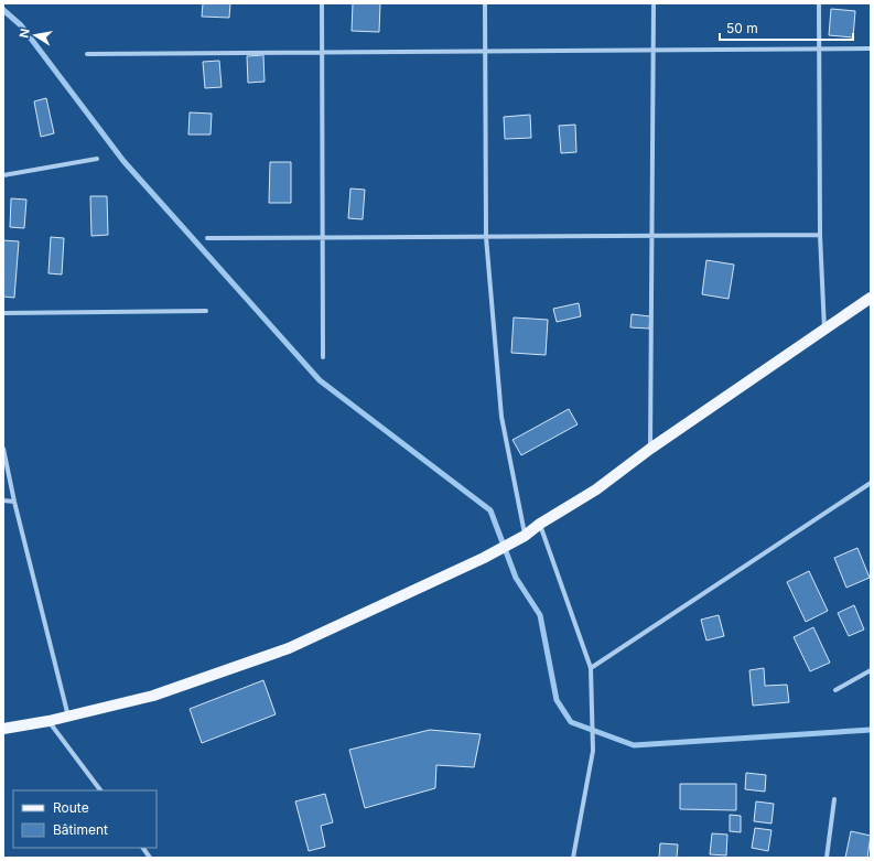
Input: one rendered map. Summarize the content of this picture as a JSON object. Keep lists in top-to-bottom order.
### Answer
{
  "legend": ["Route", "Bâtiment"],
  "scale_bar": "50 m",
  "north": "left"
}
